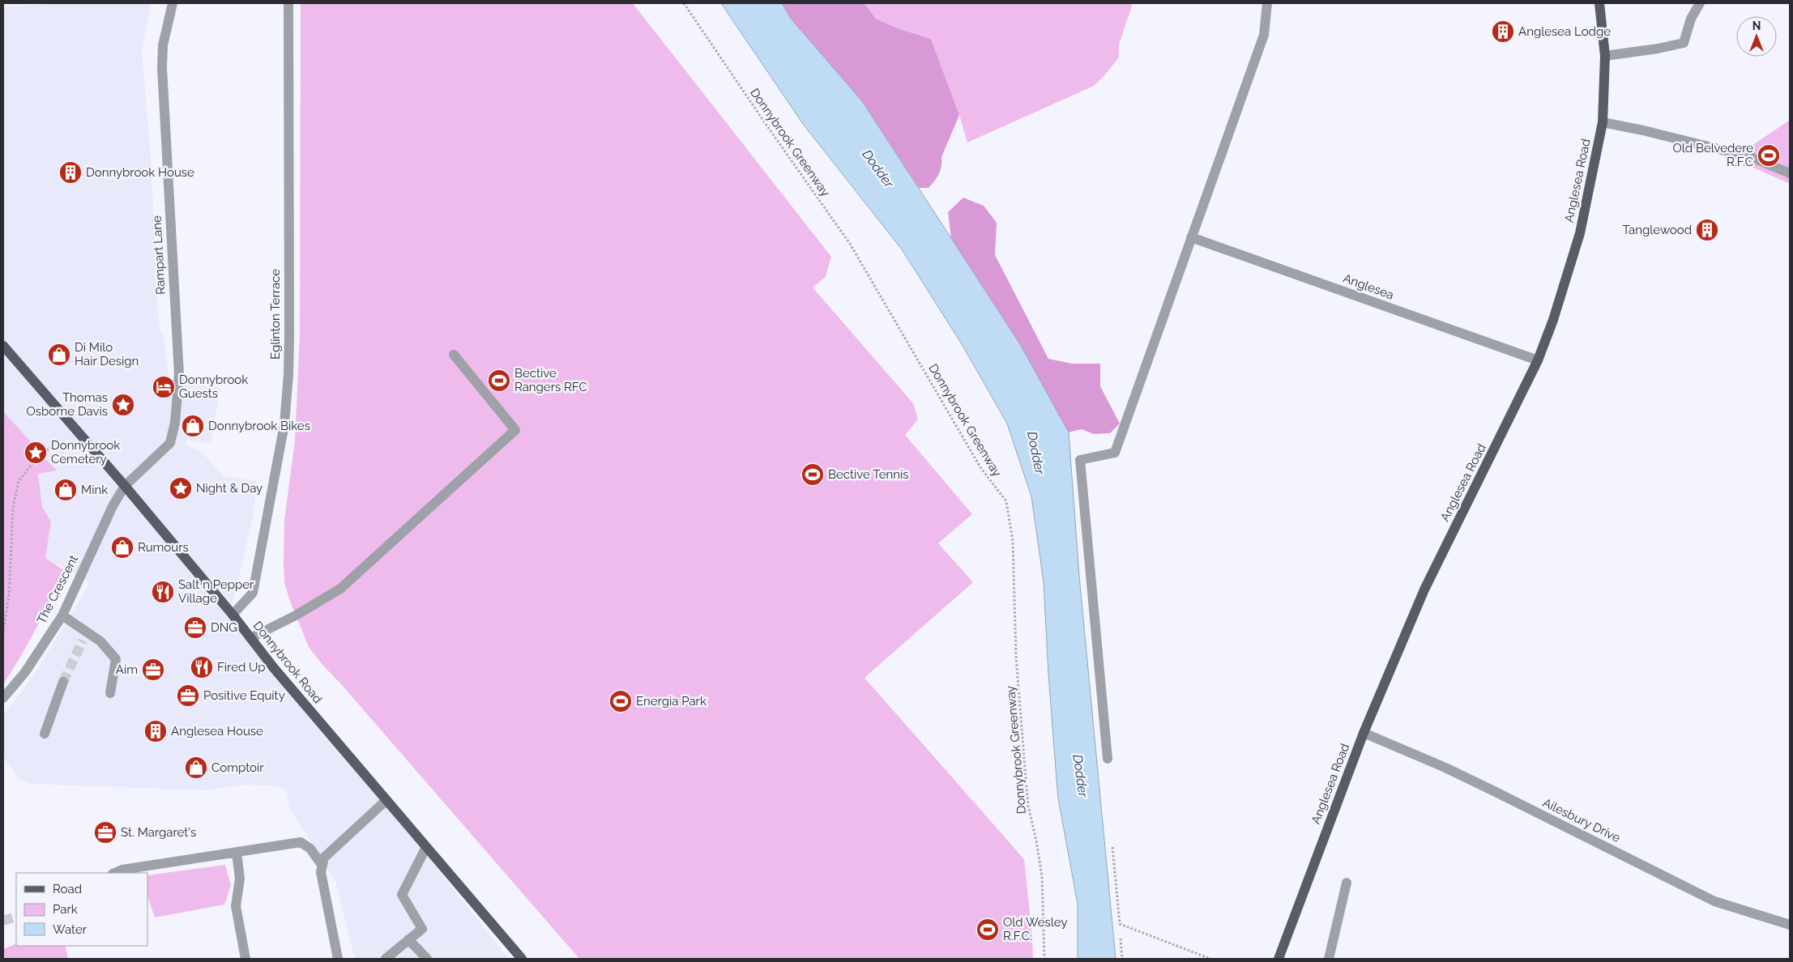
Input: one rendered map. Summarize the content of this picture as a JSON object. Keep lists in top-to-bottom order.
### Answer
{
  "streets": {
    "main road": ["Anglesea Road", "Donnybrook Road"],
    "street": [
      "Rampart Lane",
      "Anglesea",
      "Eglinton Terrace",
      "The Crescent",
      "Ailesbury Drive"
    ],
    "path": ["Donnybrook Greenway"]
  },
  "crossings": [
    ["Anglesea Road", "Anglesea"],
    ["Anglesea Road", "Ailesbury Drive"],
    ["Rampart Lane", "The Crescent"],
    ["Rampart Lane", "Donnybrook Road"],
    ["Eglinton Terrace", "Donnybrook Road"],
    ["The Crescent", "Donnybrook Road"]
  ],
  "water": ["Dodder"],
  "places": {
    "building": [
      "Anglesea Lodge",
      "Donnybrook House",
      "Tanglewood",
      "Anglesea House"
    ],
    "sports": [
      "Old Belvedere R.F.C",
      "Bective Rangers RFC",
      "Bective Tennis",
      "Energia Park",
      "Old Wesley R.F.C."
    ],
    "shop": [
      "Di Milo Hair Design",
      "Donnybrook Bikes",
      "Mink",
      "Rumours",
      "Comptoir"
    ],
    "hotel": ["Donnybrook Guests"],
    "place": ["Thomas Osborne Davis", "Donnybrook Cemetery", "Night & Day"],
    "restaurant": ["Salt n Pepper Village", "Fired Up"],
    "office": [
      "DNG",
      "Aim",
      "Positive Equity",
      "St. Margaret's"
    ]
  },
  "legend": ["Road", "Park", "Water"],
  "north": "top"
}
